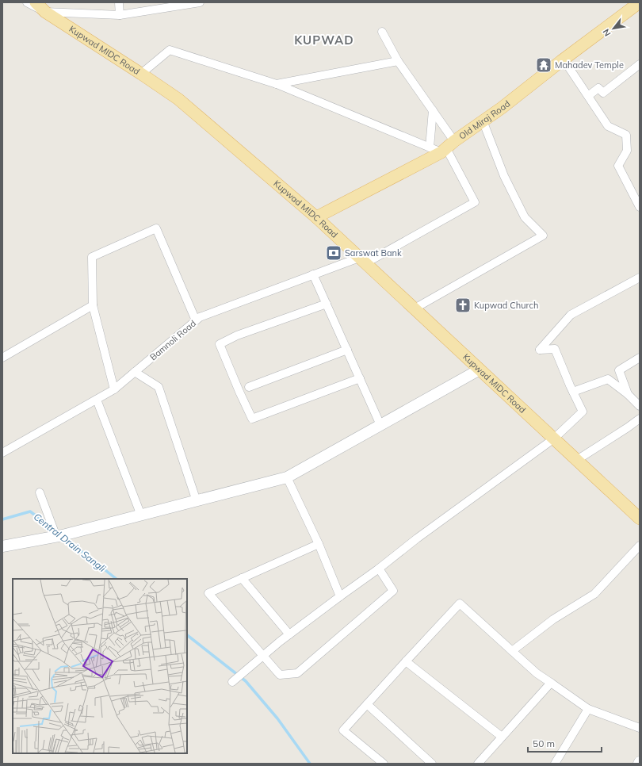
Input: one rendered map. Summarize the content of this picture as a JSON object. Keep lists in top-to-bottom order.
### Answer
{
  "streets": {
    "main road": ["Kupwad MIDC Road", "Old Miraj Road"],
    "street": ["Bamnoli Road"]
  },
  "crossings": [
    ["Kupwad MIDC Road", "Old Miraj Road"],
    ["Kupwad MIDC Road", "Bamnoli Road"],
    ["Old Miraj Road", "Bamnoli Road"]
  ],
  "districts": ["KUPWAD"],
  "water": ["Central Drain Sangli"],
  "places": {
    "temple": ["Mahadev Temple"],
    "bank": ["Sarswat Bank"],
    "church": ["Kupwad Church"]
  },
  "scale_bar": "50 m",
  "north": "bottom left"
}
